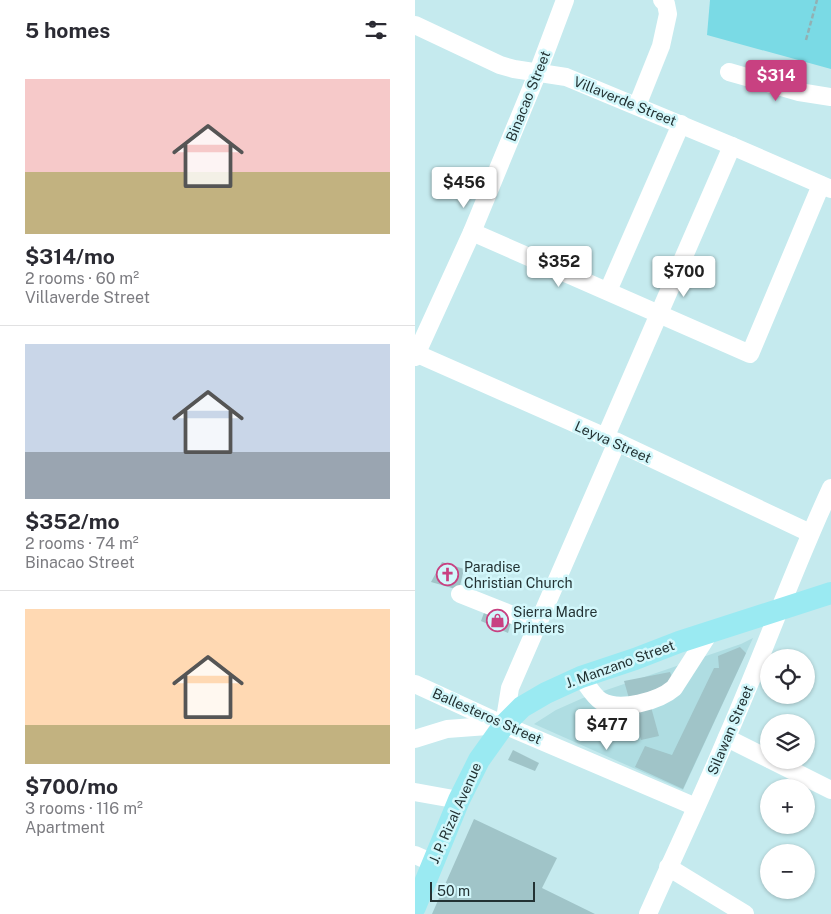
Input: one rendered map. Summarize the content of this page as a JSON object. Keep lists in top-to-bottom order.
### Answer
{
  "streets": {
    "main road": ["J. Manzano Street", "J. P. Rizal Avenue"],
    "street": [
      "Binacao Street",
      "Villaverde Street",
      "Leyva Street",
      "Ballesteros Street",
      "Silawan Street"
    ]
  },
  "crossings": [
    ["Binacao Street", "Villaverde Street"],
    ["Binacao Street", "Leyva Street"],
    ["Leyva Street", "Silawan Street"],
    ["J. Manzano Street", "Ballesteros Street"],
    ["J. Manzano Street", "Silawan Street"],
    ["J. Manzano Street", "J. P. Rizal Avenue"],
    ["Ballesteros Street", "Silawan Street"],
    ["Ballesteros Street", "J. P. Rizal Avenue"]
  ],
  "places": {
    "church": ["Paradise Christian Church"],
    "shop": ["Sierra Madre Printers"]
  },
  "scale_bar": "50 m",
  "page": {
    "heading": "5 homes",
    "list": [
      {
        "name": "$314/mo",
        "note": "2 rooms · 60 m² · Villaverde Street"
      },
      {
        "name": "$352/mo",
        "note": "2 rooms · 74 m² · Binacao Street"
      },
      {
        "name": "$700/mo",
        "note": "3 rooms · 116 m² · Apartment"
      }
    ],
    "price": [
      "$314",
      "$456",
      "$352",
      "$700",
      "$477"
    ],
    "map_buttons": ["+", "−"],
    "scale": "50 m"
  }
}
